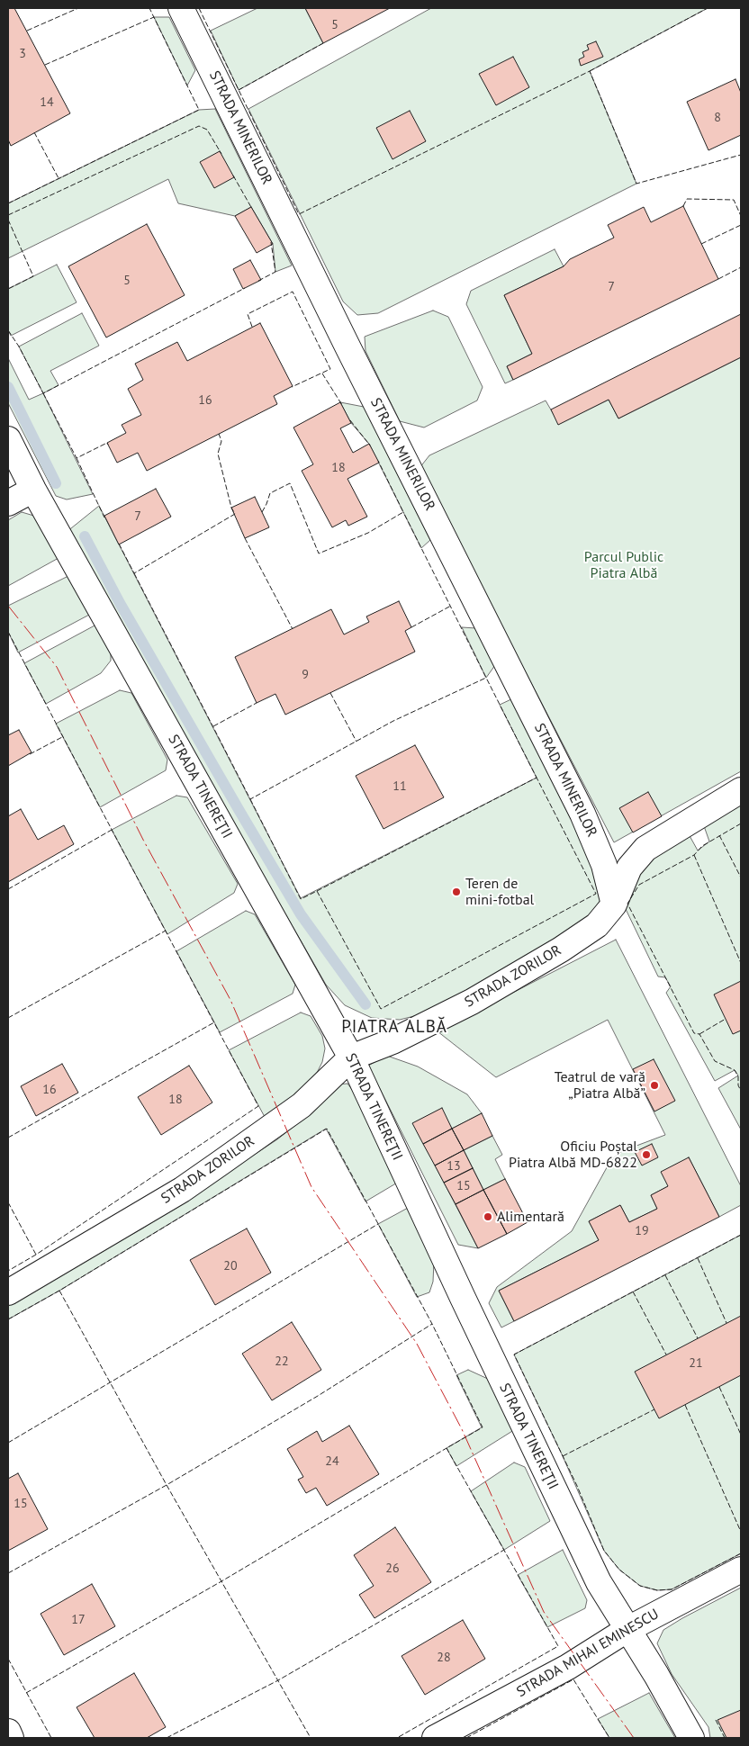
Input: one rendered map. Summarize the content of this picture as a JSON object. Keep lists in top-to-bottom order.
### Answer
{
  "streets": {
    "street": [
      "STRADA MINERILOR",
      "STRADA TINEREŢII",
      "STRADA ZORILOR",
      "STRADA MIHAI EMINESCU"
    ]
  },
  "crossings": [
    ["STRADA MINERILOR", "STRADA ZORILOR"],
    ["STRADA TINEREŢII", "STRADA ZORILOR"],
    ["STRADA TINEREŢII", "STRADA MIHAI EMINESCU"]
  ],
  "districts": ["PIATRA ALBĂ"],
  "parks": ["Parcul Public Piatra Albă"],
  "places": [
    "Teren de mini-fotbal",
    "Teatrul de vară „Piatra Albă”",
    "Oficiu Poștal Piatra Albă MD-6822",
    "Alimentară"
  ],
  "house_numbers": [
    "5",
    "3",
    "14",
    "8",
    "5",
    "7",
    "16",
    "18",
    "7",
    "9",
    "11",
    "16",
    "18",
    "13",
    "15",
    "19",
    "20",
    "22",
    "21",
    "24",
    "15",
    "26",
    "17",
    "28"
  ]
}
